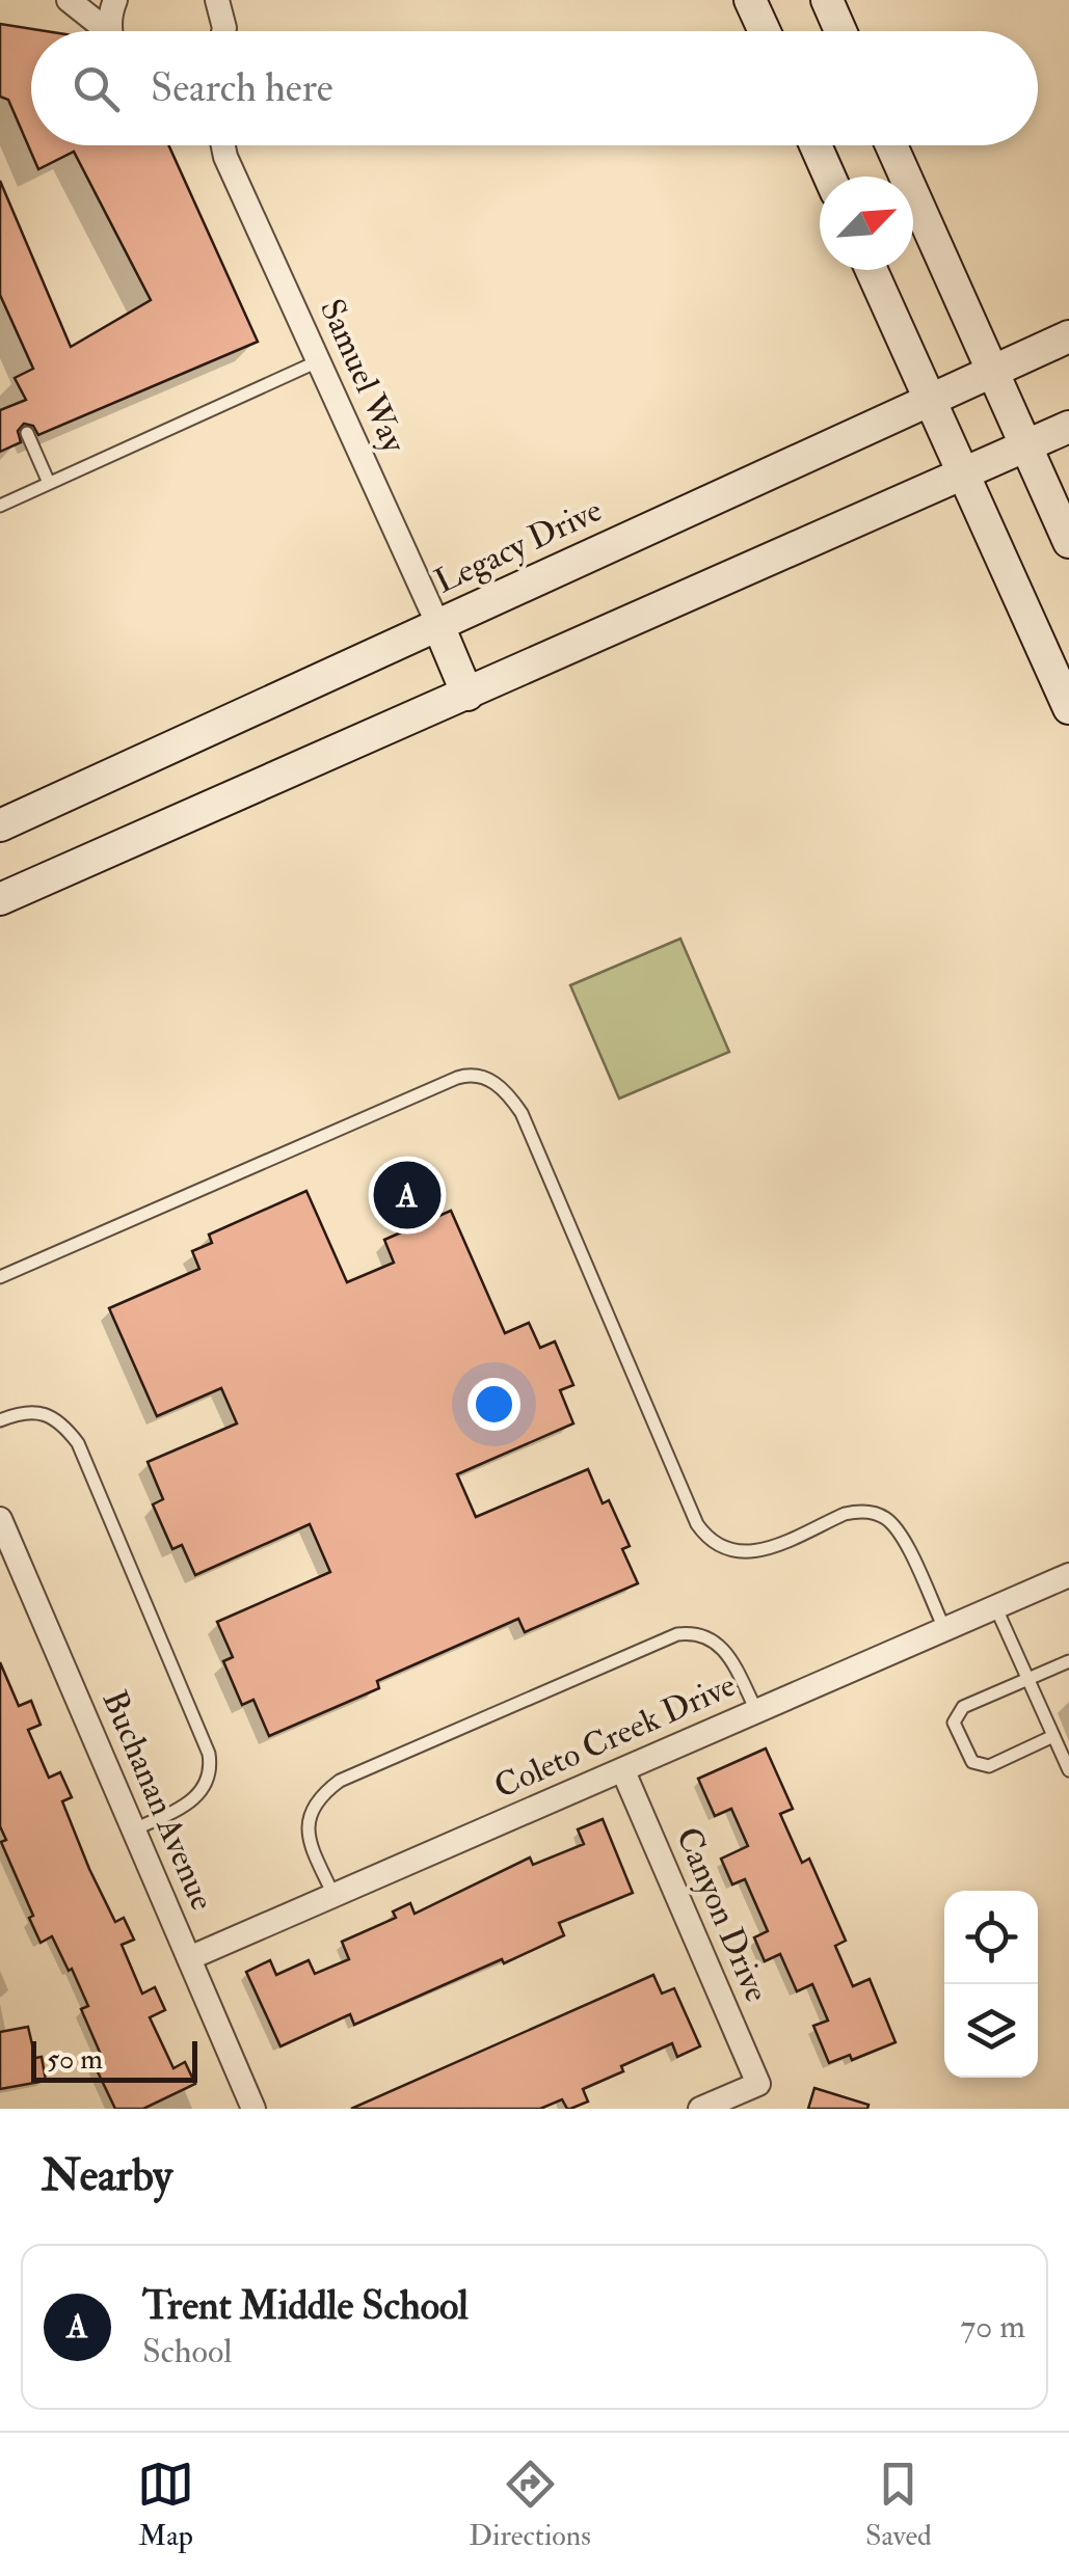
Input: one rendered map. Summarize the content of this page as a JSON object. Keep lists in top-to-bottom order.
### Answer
{
  "streets": {
    "main road": ["Legacy Drive"],
    "street": [
      "Samuel Way",
      "Coleto Creek Drive",
      "Buchanan Avenue",
      "Canyon Drive"
    ]
  },
  "crossings": [
    ["Samuel Way", "Legacy Drive"],
    ["Coleto Creek Drive", "Buchanan Avenue"],
    ["Coleto Creek Drive", "Canyon Drive"]
  ],
  "scale_bar": "50 m",
  "north": "top right",
  "page": {
    "search": "Search here",
    "pins": "A",
    "scale": "50 m",
    "heading": "Nearby",
    "list": [
      {
        "mark": "A",
        "name": "Trent Middle School",
        "note": "School",
        "value": "70 m"
      }
    ],
    "nav": ["Map", "Directions", "Saved"]
  }
}
